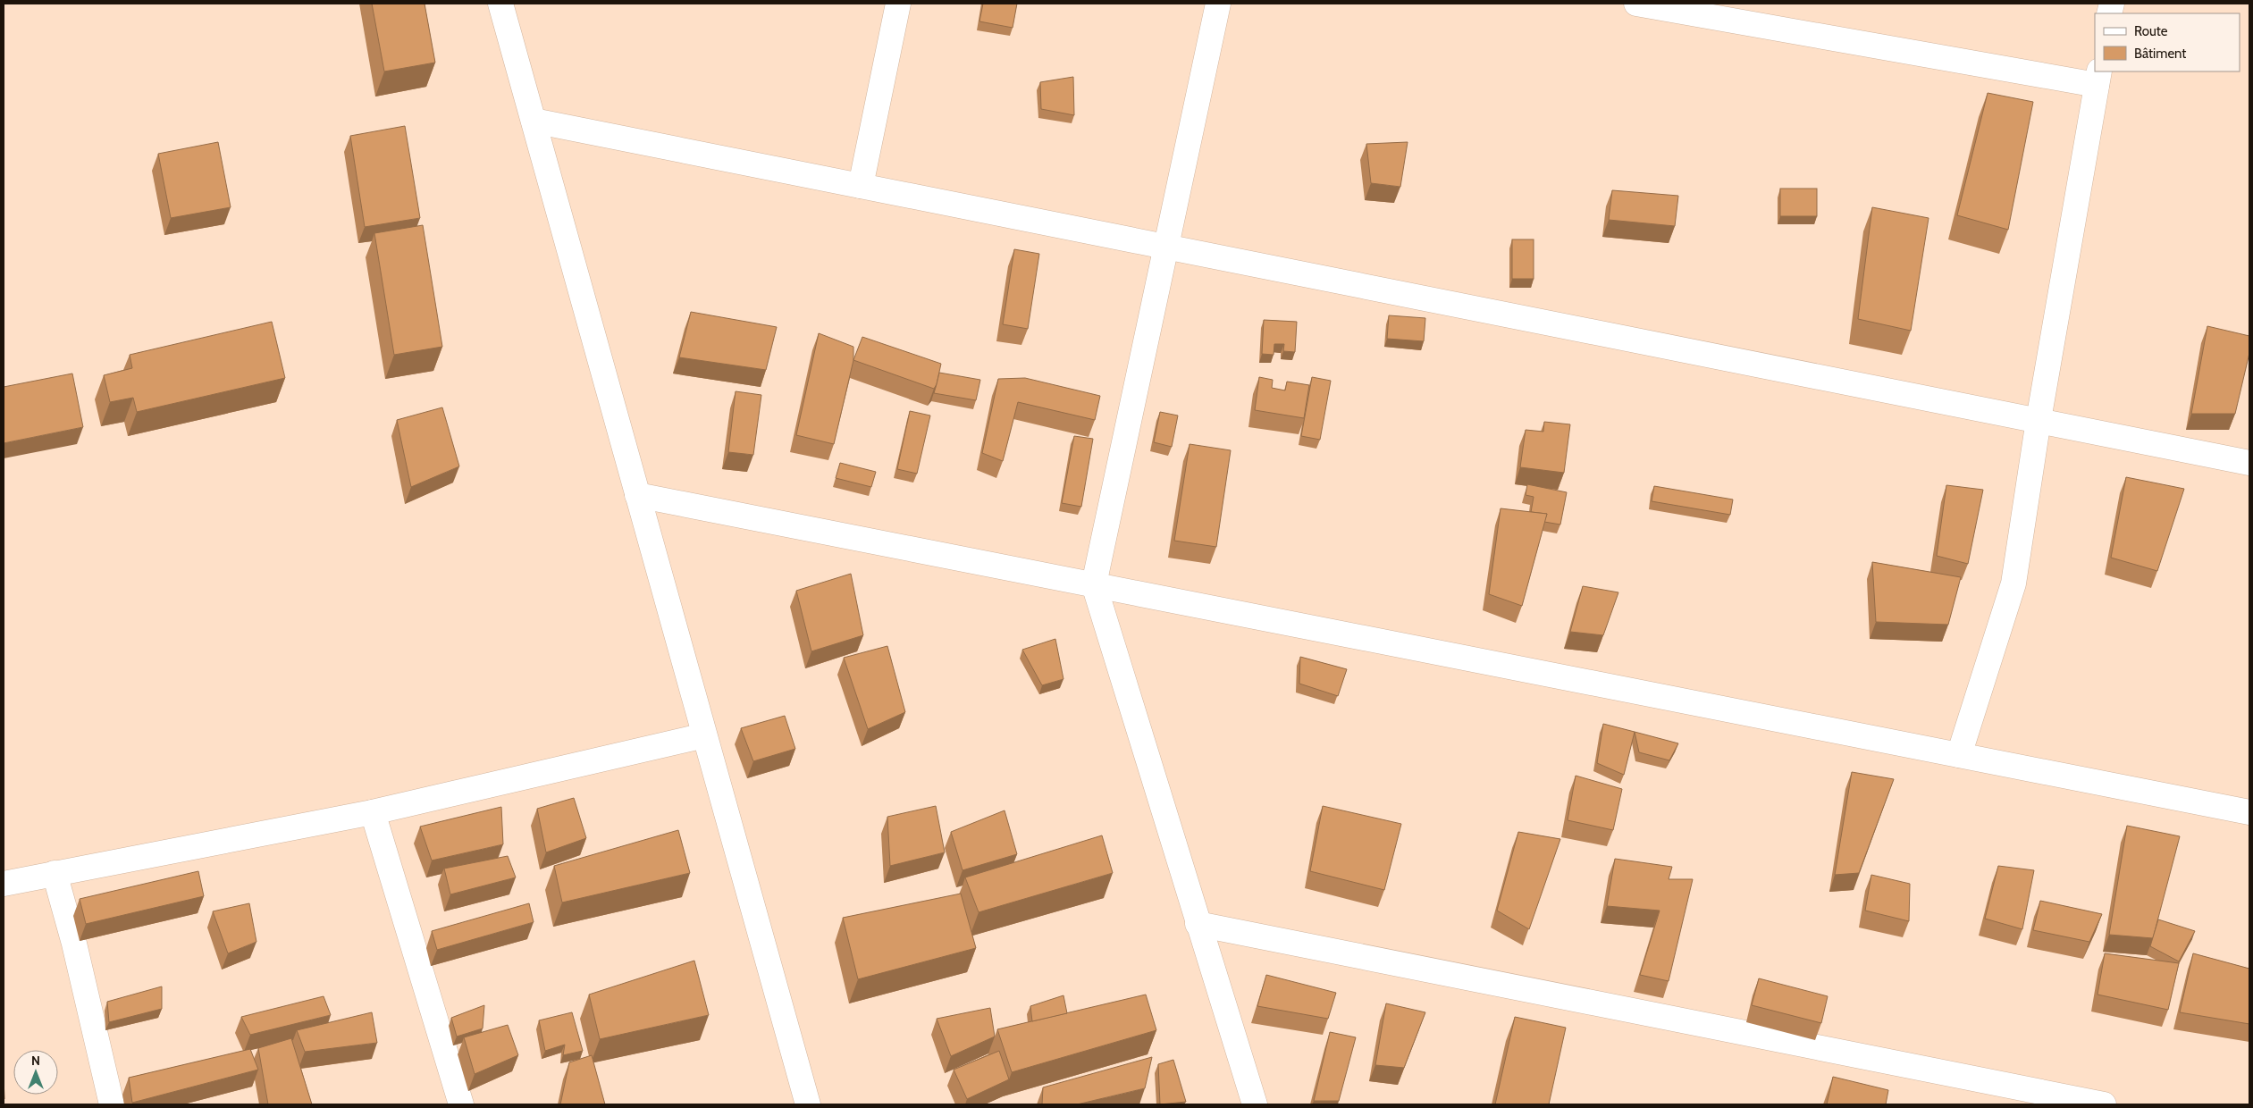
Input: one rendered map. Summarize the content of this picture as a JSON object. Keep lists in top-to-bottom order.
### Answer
{
  "legend": ["Route", "Bâtiment"],
  "north": "top"
}
